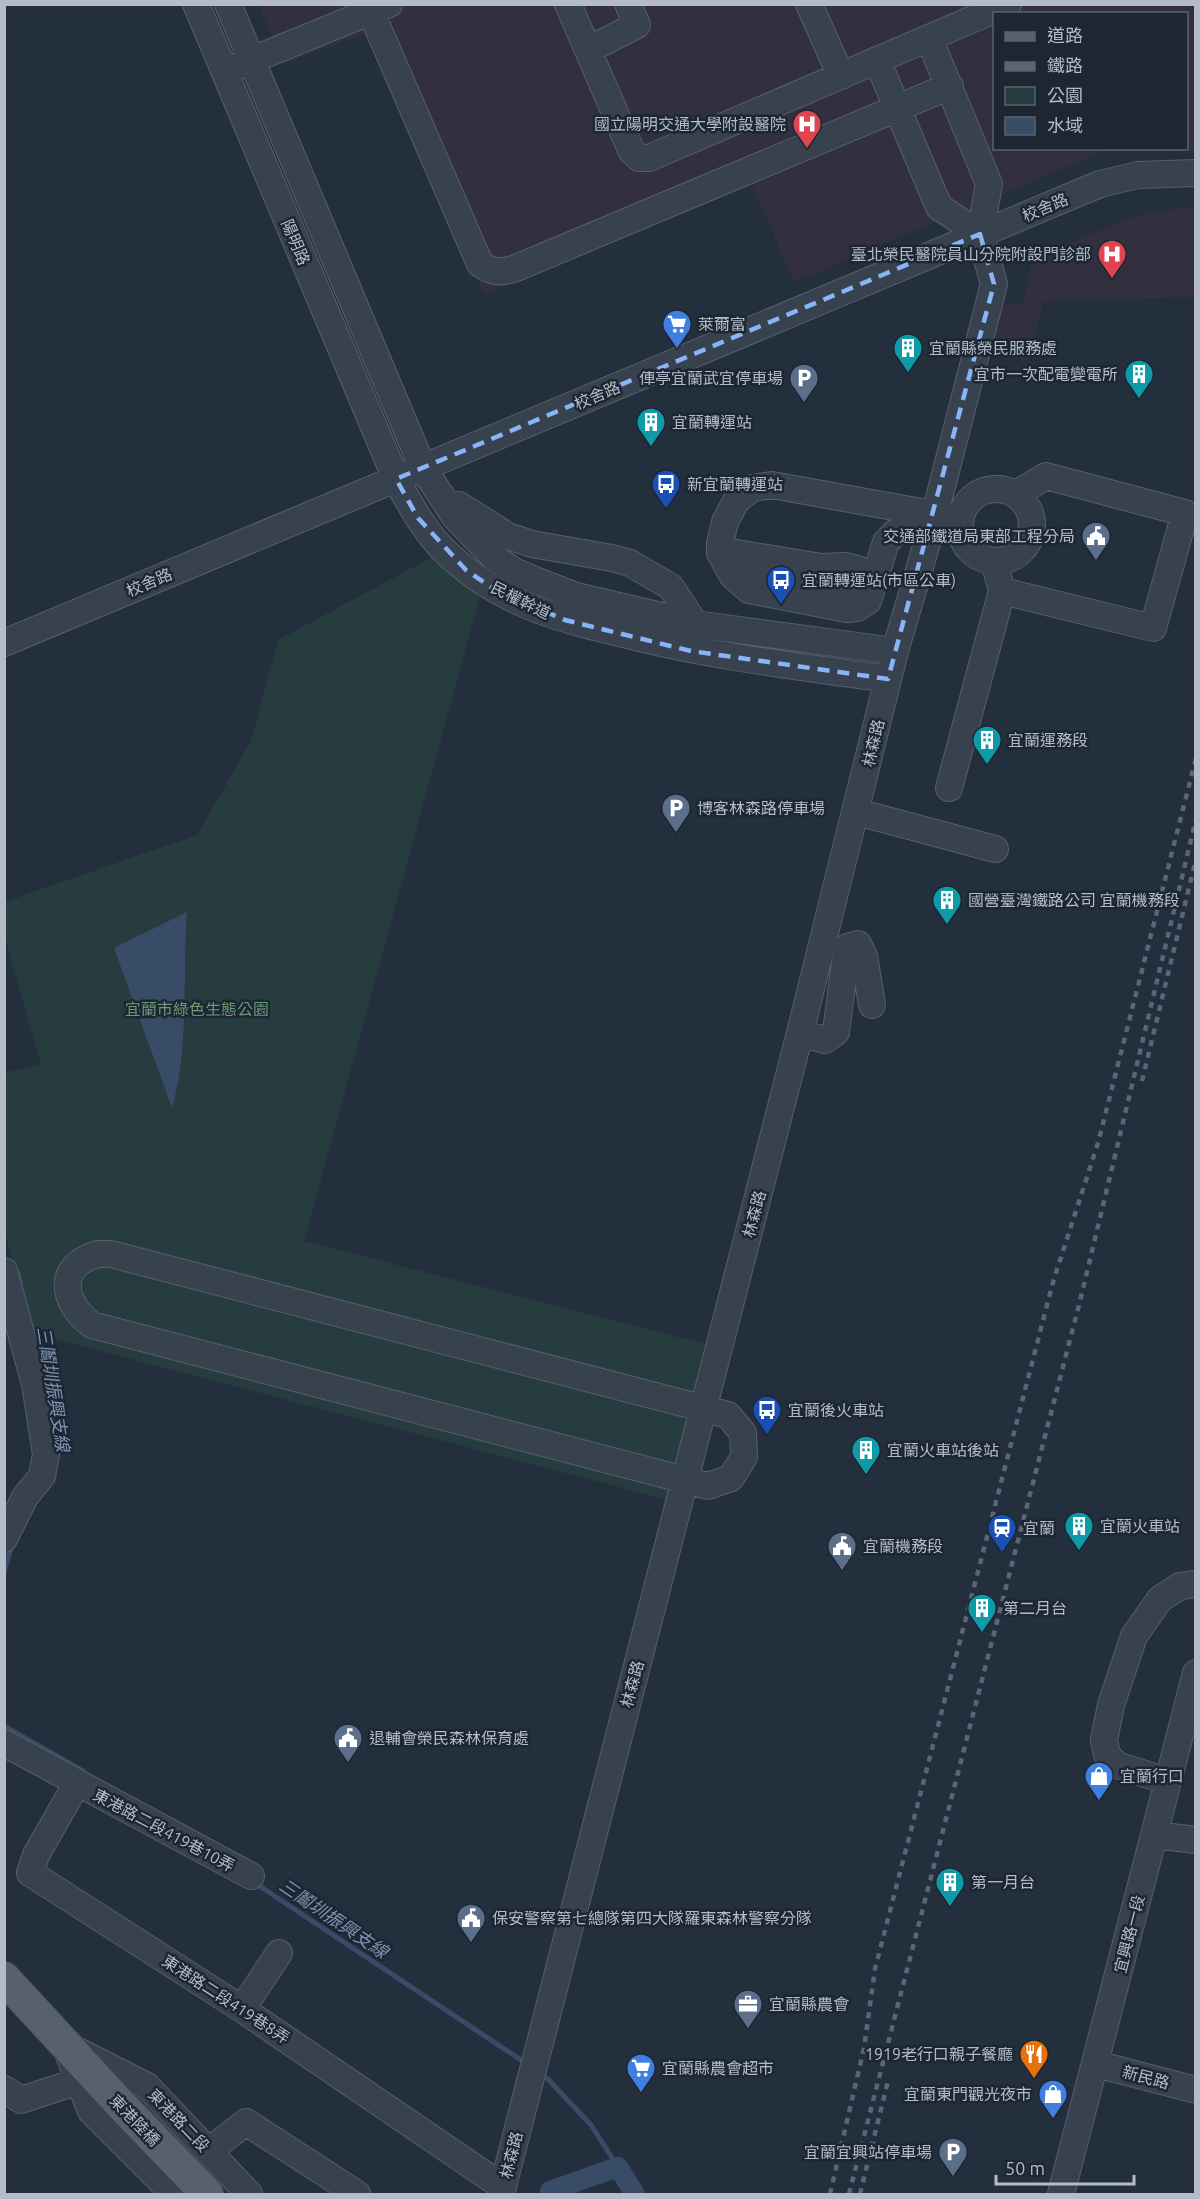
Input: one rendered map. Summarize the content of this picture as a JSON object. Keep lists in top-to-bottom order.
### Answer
{
  "streets": {
    "main road": ["東港陸橋", "東港路二段"],
    "street": [
      "校舍路",
      "陽明路",
      "民權幹道",
      "林森路",
      "東港路二段419巷10弄",
      "宜興路一段",
      "東港路二段419巷8弄",
      "新民路"
    ]
  },
  "crossings": [
    ["校舍路", "陽明路"],
    ["校舍路", "民權幹道"],
    ["校舍路", "林森路"],
    ["陽明路", "民權幹道"],
    ["民權幹道", "林森路"],
    ["林森路", "東港路二段419巷8弄"],
    ["東港路二段419巷10弄", "東港路二段419巷8弄"],
    ["宜興路一段", "新民路"],
    ["東港陸橋", "東港路二段"]
  ],
  "water": ["三鬮圳振興支線"],
  "parks": ["宜蘭市綠色生態公園"],
  "places": {
    "hospital": ["國立陽明交通大學附設醫院", "臺北榮民醫院員山分院附設門診部"],
    "supermarket": ["萊爾富", "宜蘭縣農會超市"],
    "building": [
      "宜蘭縣榮民服務處",
      "宜市一次配電變電所",
      "宜蘭轉運站",
      "宜蘭運務段",
      "國營臺灣鐵路公司 宜蘭機務段",
      "宜蘭火車站後站",
      "宜蘭火車站",
      "第二月台",
      "第一月台"
    ],
    "parking": ["俥亭宜蘭武宜停車場", "博客林森路停車場", "宜蘭宜興站停車場"],
    "bus stop": ["新宜蘭轉運站", "宜蘭轉運站(市區公車)", "宜蘭後火車站"],
    "public building": [
      "交通部鐵道局東部工程分局",
      "宜蘭機務段",
      "退輔會榮民森林保育處",
      "保安警察第七總隊第四大隊羅東森林警察分隊"
    ],
    "station": ["宜蘭"],
    "shop": ["宜蘭行口", "宜蘭東門觀光夜市"],
    "office": ["宜蘭縣農會"],
    "restaurant": ["1919老行口親子餐廳"]
  },
  "legend": [
    "道路",
    "鐵路",
    "公園",
    "水域"
  ],
  "scale_bar": "50 m"
}
